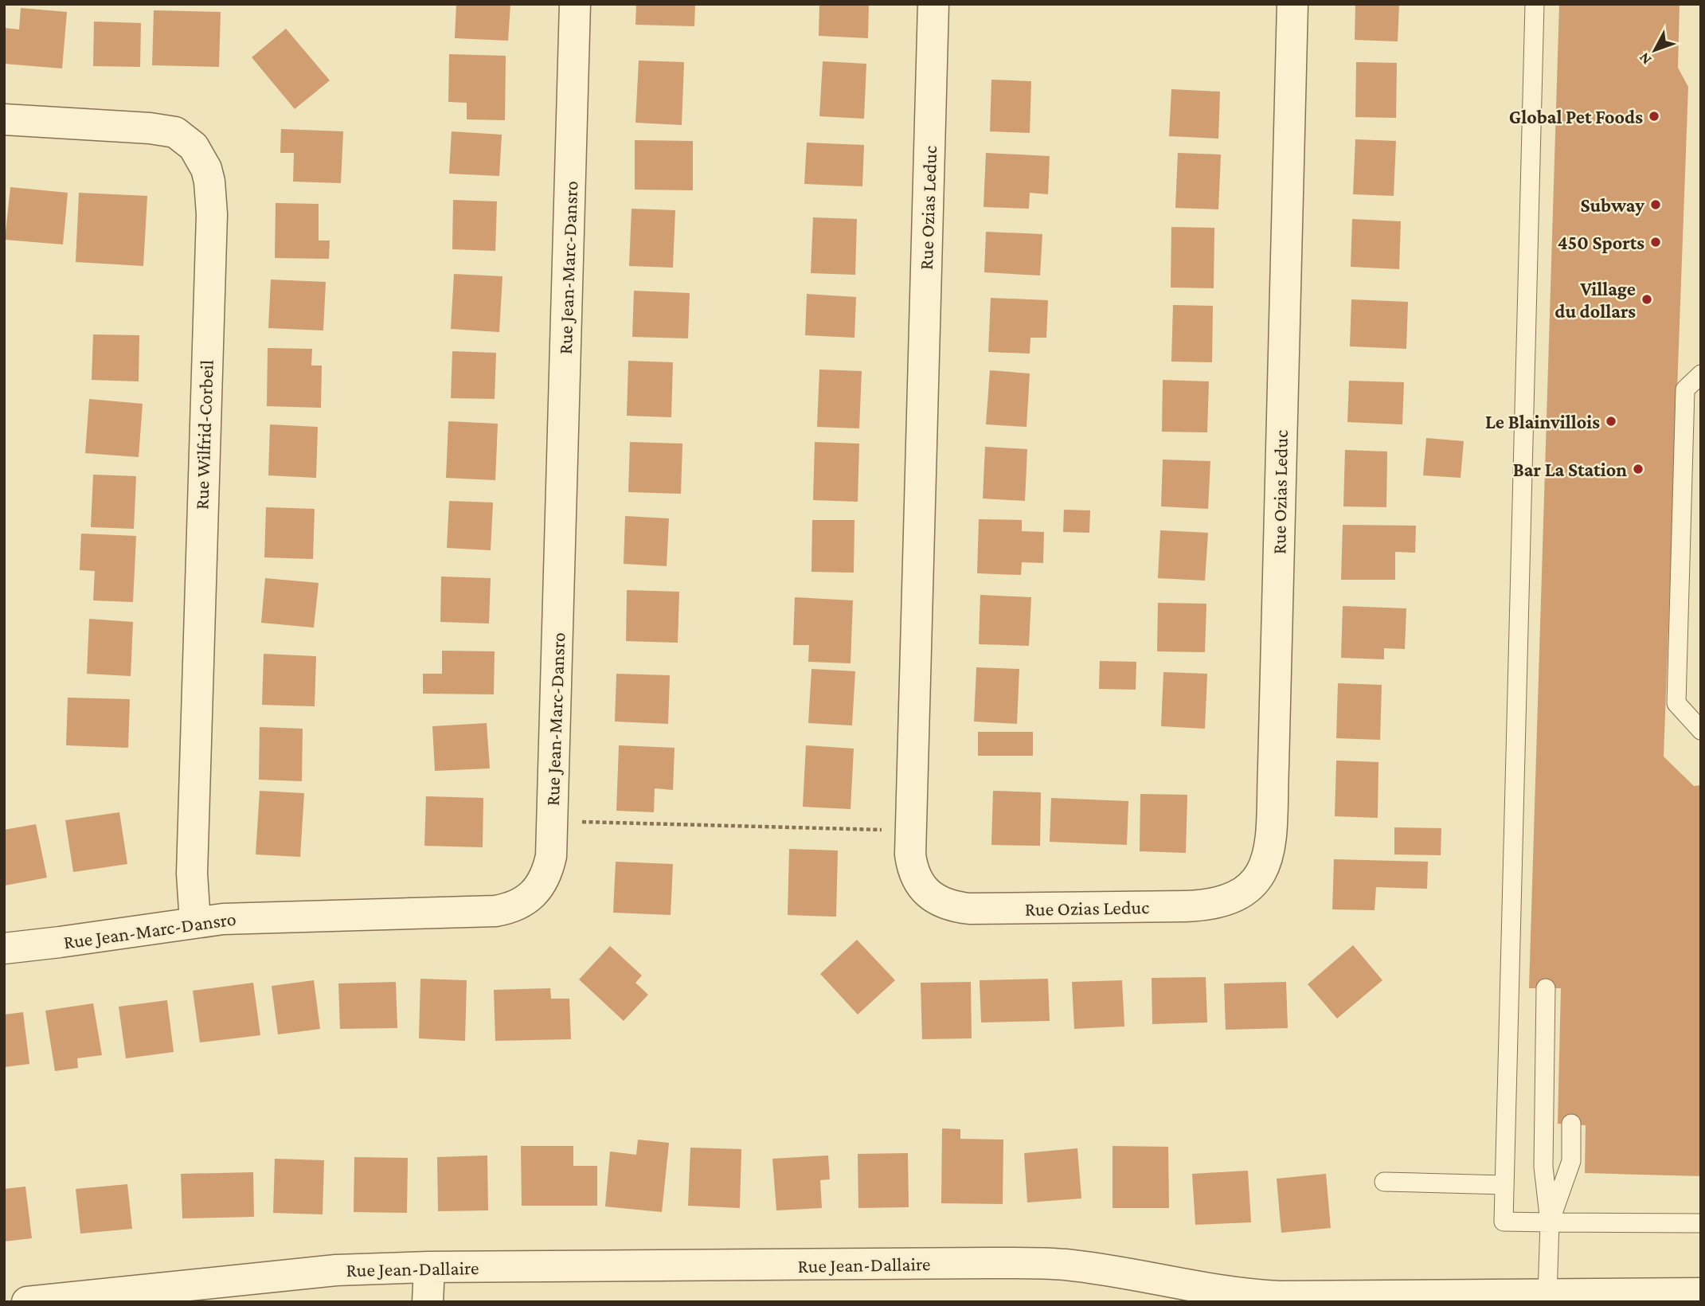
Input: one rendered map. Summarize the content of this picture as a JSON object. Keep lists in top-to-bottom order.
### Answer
{
  "streets": {
    "street": [
      "Rue Ozias Leduc",
      "Rue Jean-Marc-Dansro",
      "Rue Wilfrid-Corbeil",
      "Rue Jean-Dallaire"
    ]
  },
  "crossings": [
    ["Rue Jean-Marc-Dansro", "Rue Wilfrid-Corbeil"]
  ],
  "places": [
    "Global Pet Foods",
    "Subway",
    "450 Sports",
    "Village du dollars",
    "Le Blainvillois",
    "Bar La Station"
  ],
  "north": "bottom left"
}
